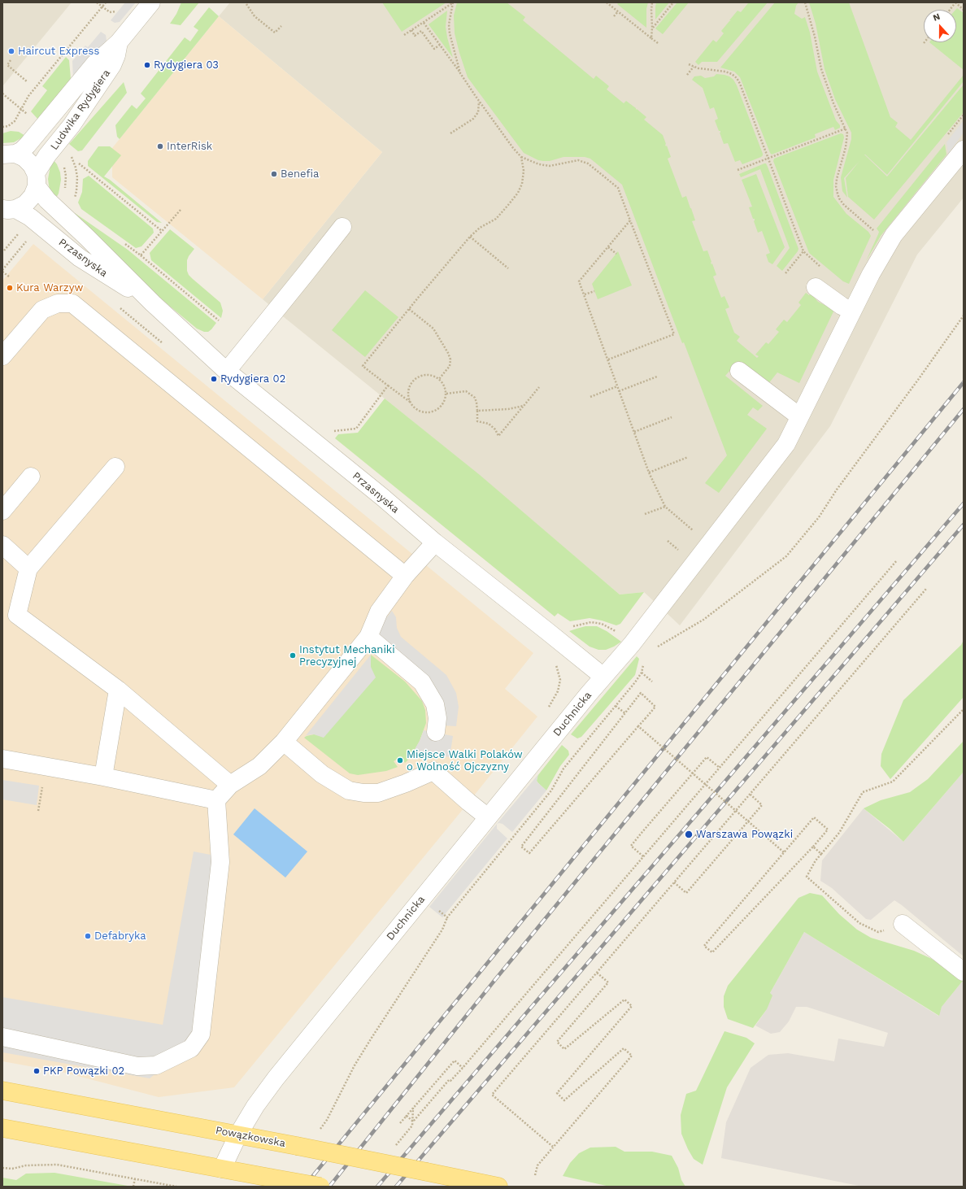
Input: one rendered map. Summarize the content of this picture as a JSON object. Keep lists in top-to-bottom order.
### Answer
{
  "streets": {
    "main road": ["Powązkowska"],
    "street": ["Ludwika Rydygiera", "Przasnyska", "Duchnicka"]
  },
  "crossings": [
    ["Ludwika Rydygiera", "Przasnyska"],
    ["Przasnyska", "Duchnicka"],
    ["Duchnicka", "Powązkowska"]
  ],
  "places": [
    "Haircut Express",
    "Rydygiera 03",
    "InterRisk",
    "Benefia",
    "Kura Warzyw",
    "Rydygiera 02",
    "Instytut Mechaniki Precyzyjnej",
    "Miejsce Walki Polaków o Wolność Ojczyzny",
    "Warszawa Powązki",
    "Defabryka",
    "PKP Powązki 02"
  ],
  "north": "top"
}
